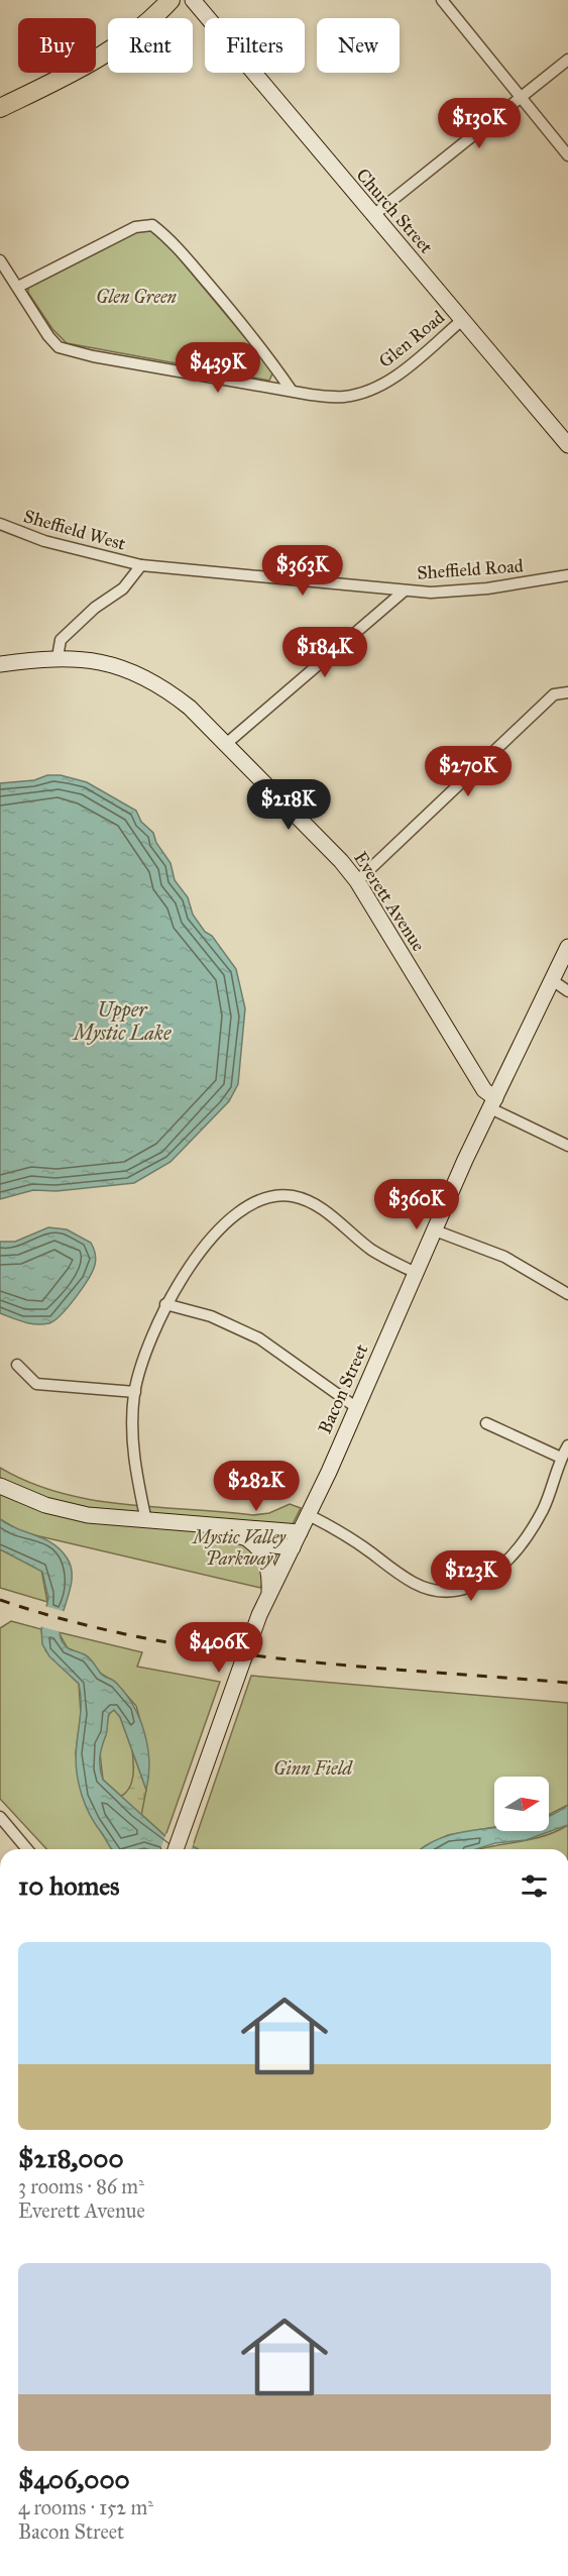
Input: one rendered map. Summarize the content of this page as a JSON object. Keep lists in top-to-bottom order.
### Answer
{
  "streets": {
    "main road": ["Church Street", "Everett Avenue", "Bacon Street"],
    "street": ["Glen Road", "Sheffield West", "Sheffield Road"]
  },
  "crossings": [
    ["Church Street", "Glen Road"],
    ["Sheffield West", "Sheffield Road"],
    ["Everett Avenue", "Bacon Street"]
  ],
  "water": ["Upper Mystic Lake"],
  "parks": ["Glen Green", "Mystic Valley Parkway", "Ginn Field"],
  "north": "right",
  "page": {
    "chip": [
      "Buy",
      "Rent",
      "Filters",
      "New"
    ],
    "price": [
      "$130K",
      "$439K",
      "$363K",
      "$184K",
      "$270K",
      "$218K",
      "$360K",
      "$282K",
      "$123K",
      "$406K"
    ],
    "heading": "10 homes",
    "list": [
      {
        "name": "$218,000",
        "note": "3 rooms · 86 m² · Everett Avenue"
      },
      {
        "name": "$406,000",
        "note": "4 rooms · 152 m² · Bacon Street"
      }
    ]
  }
}
